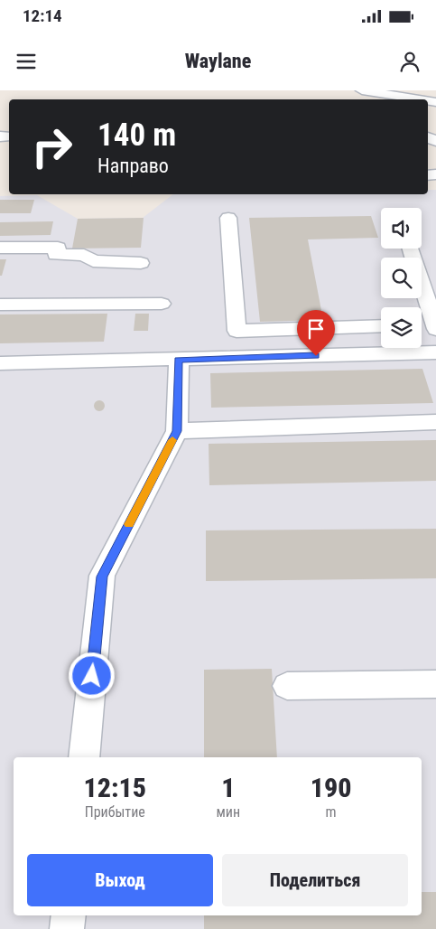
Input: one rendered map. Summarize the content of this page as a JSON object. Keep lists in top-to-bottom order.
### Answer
{
  "page": {
    "status": "12:14",
    "header": "Waylane",
    "turn": ["140 m", "Направо"],
    "eta": [
      "12:15",
      "Прибытие",
      "1",
      "мин",
      "190",
      "m"
    ],
    "buttons": ["Выход", "Поделиться"]
  }
}
